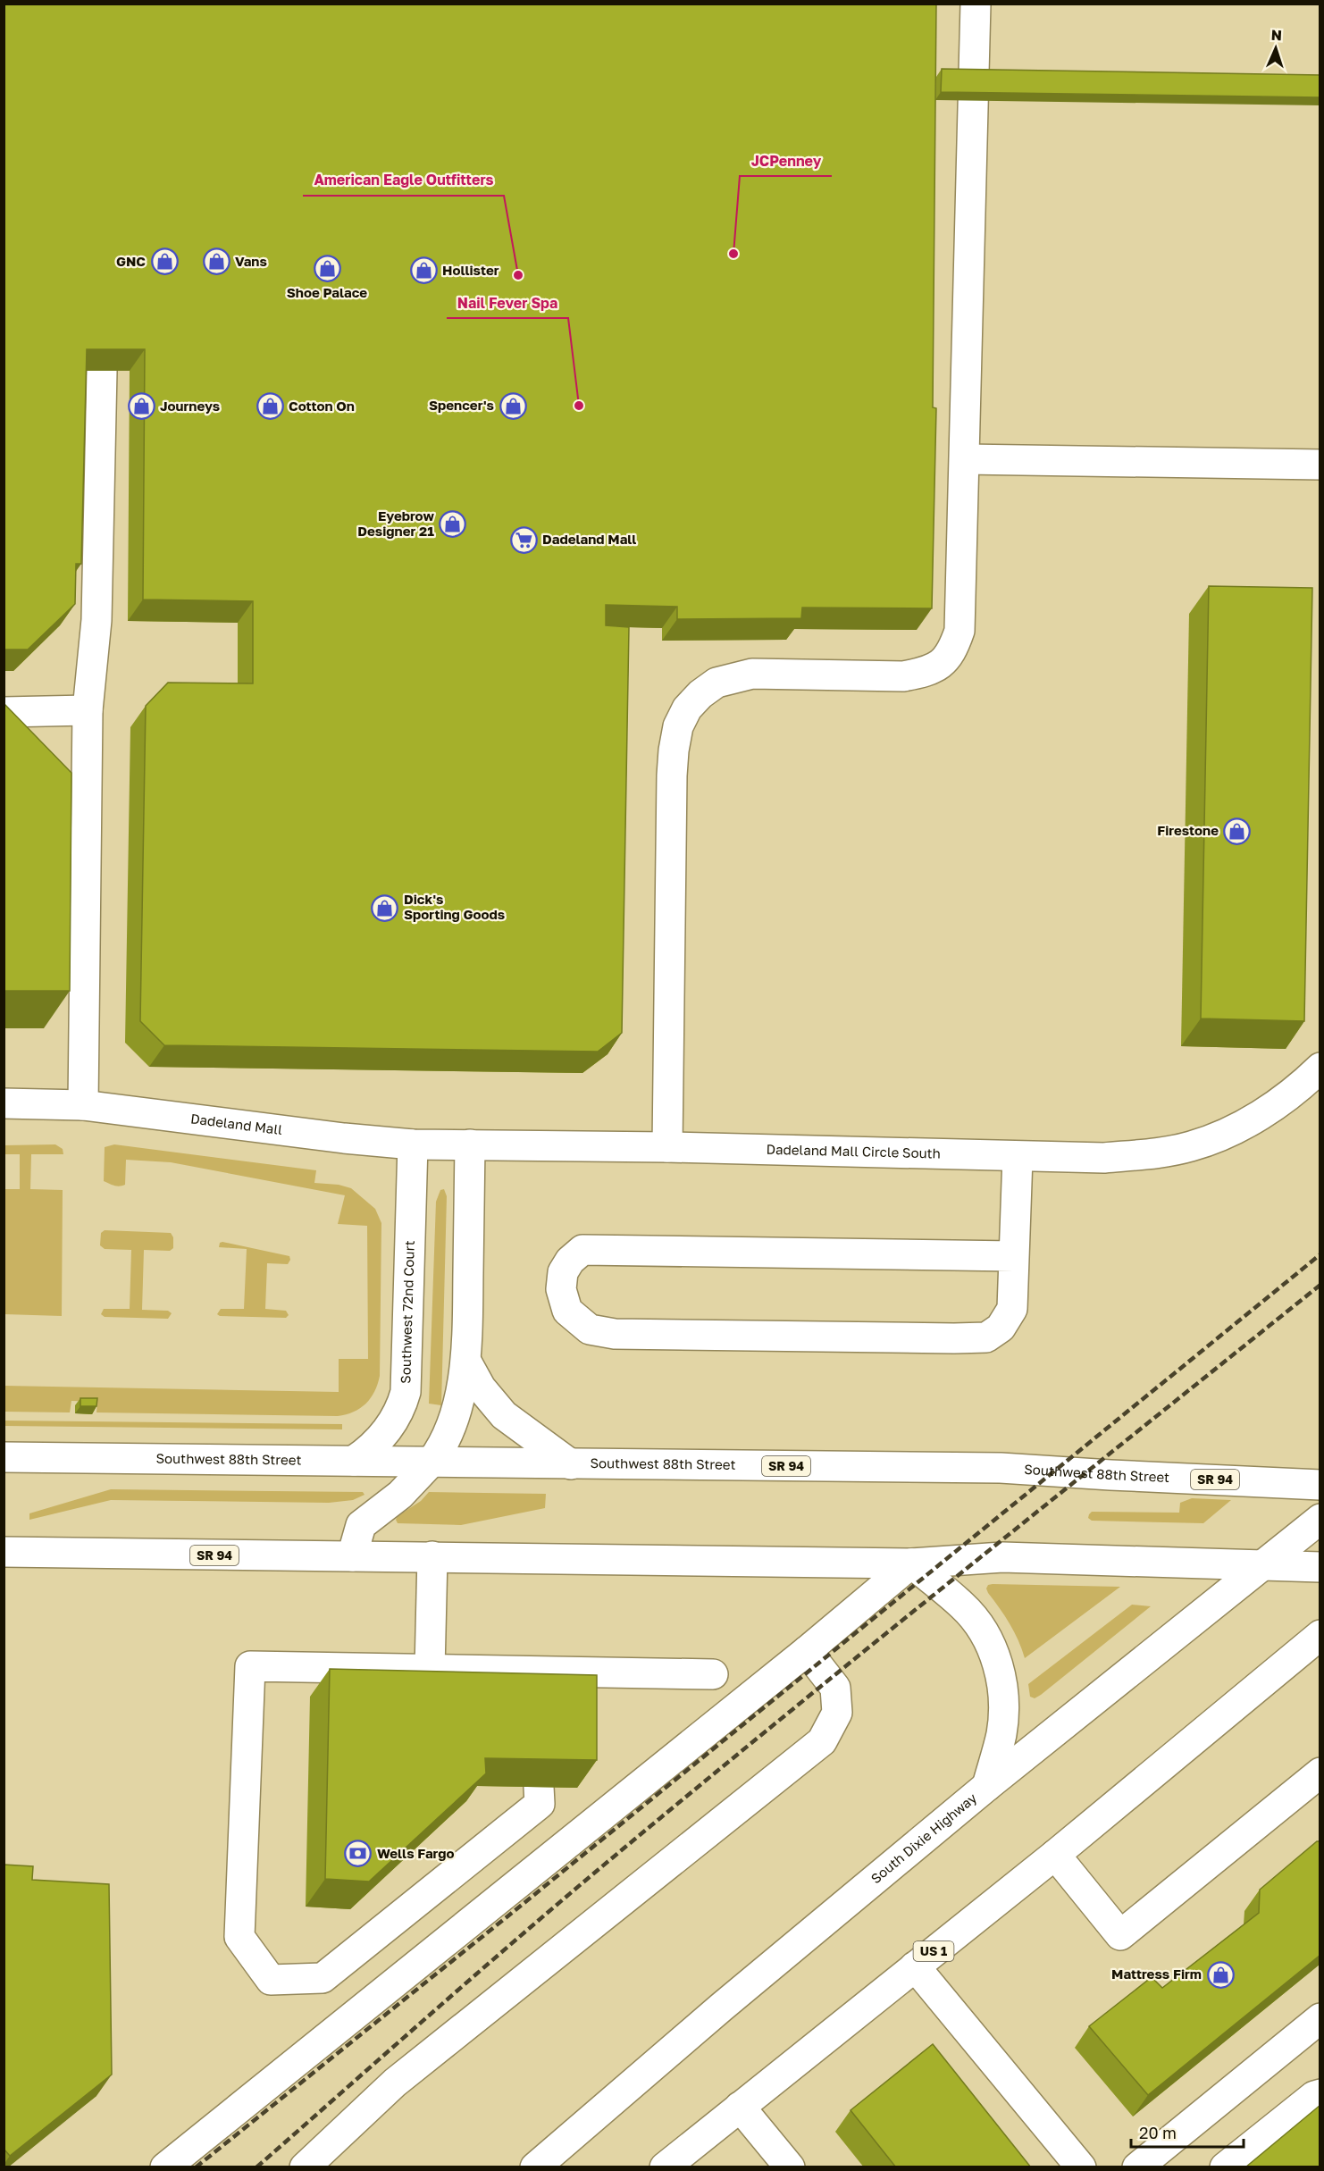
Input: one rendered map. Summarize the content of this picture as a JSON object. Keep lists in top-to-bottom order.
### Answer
{
  "streets": {
    "main road": [
      "Dadeland Mall",
      "Dadeland Mall Circle South",
      "Southwest 72nd Court",
      "Southwest 88th Street",
      "SR 94",
      "South Dixie Highway",
      "US 1"
    ]
  },
  "crossings": [
    ["Dadeland Mall", "Dadeland Mall Circle South"],
    ["Dadeland Mall", "Southwest 72nd Court"],
    ["Southwest 72nd Court", "Southwest 88th Street"],
    ["SR 94", "South Dixie Highway"]
  ],
  "places": {
    "other": ["JCPenney", "American Eagle Outfitters", "Nail Fever Spa"],
    "shop": [
      "GNC",
      "Vans",
      "Shoe Palace",
      "Hollister",
      "Spencer's",
      "Journeys",
      "Cotton On",
      "Eyebrow Designer 21",
      "Firestone",
      "Dick's Sporting Goods",
      "Mattress Firm"
    ],
    "supermarket": ["Dadeland Mall"],
    "bank": ["Wells Fargo"]
  },
  "scale_bar": "20 m",
  "north": "top"
}
